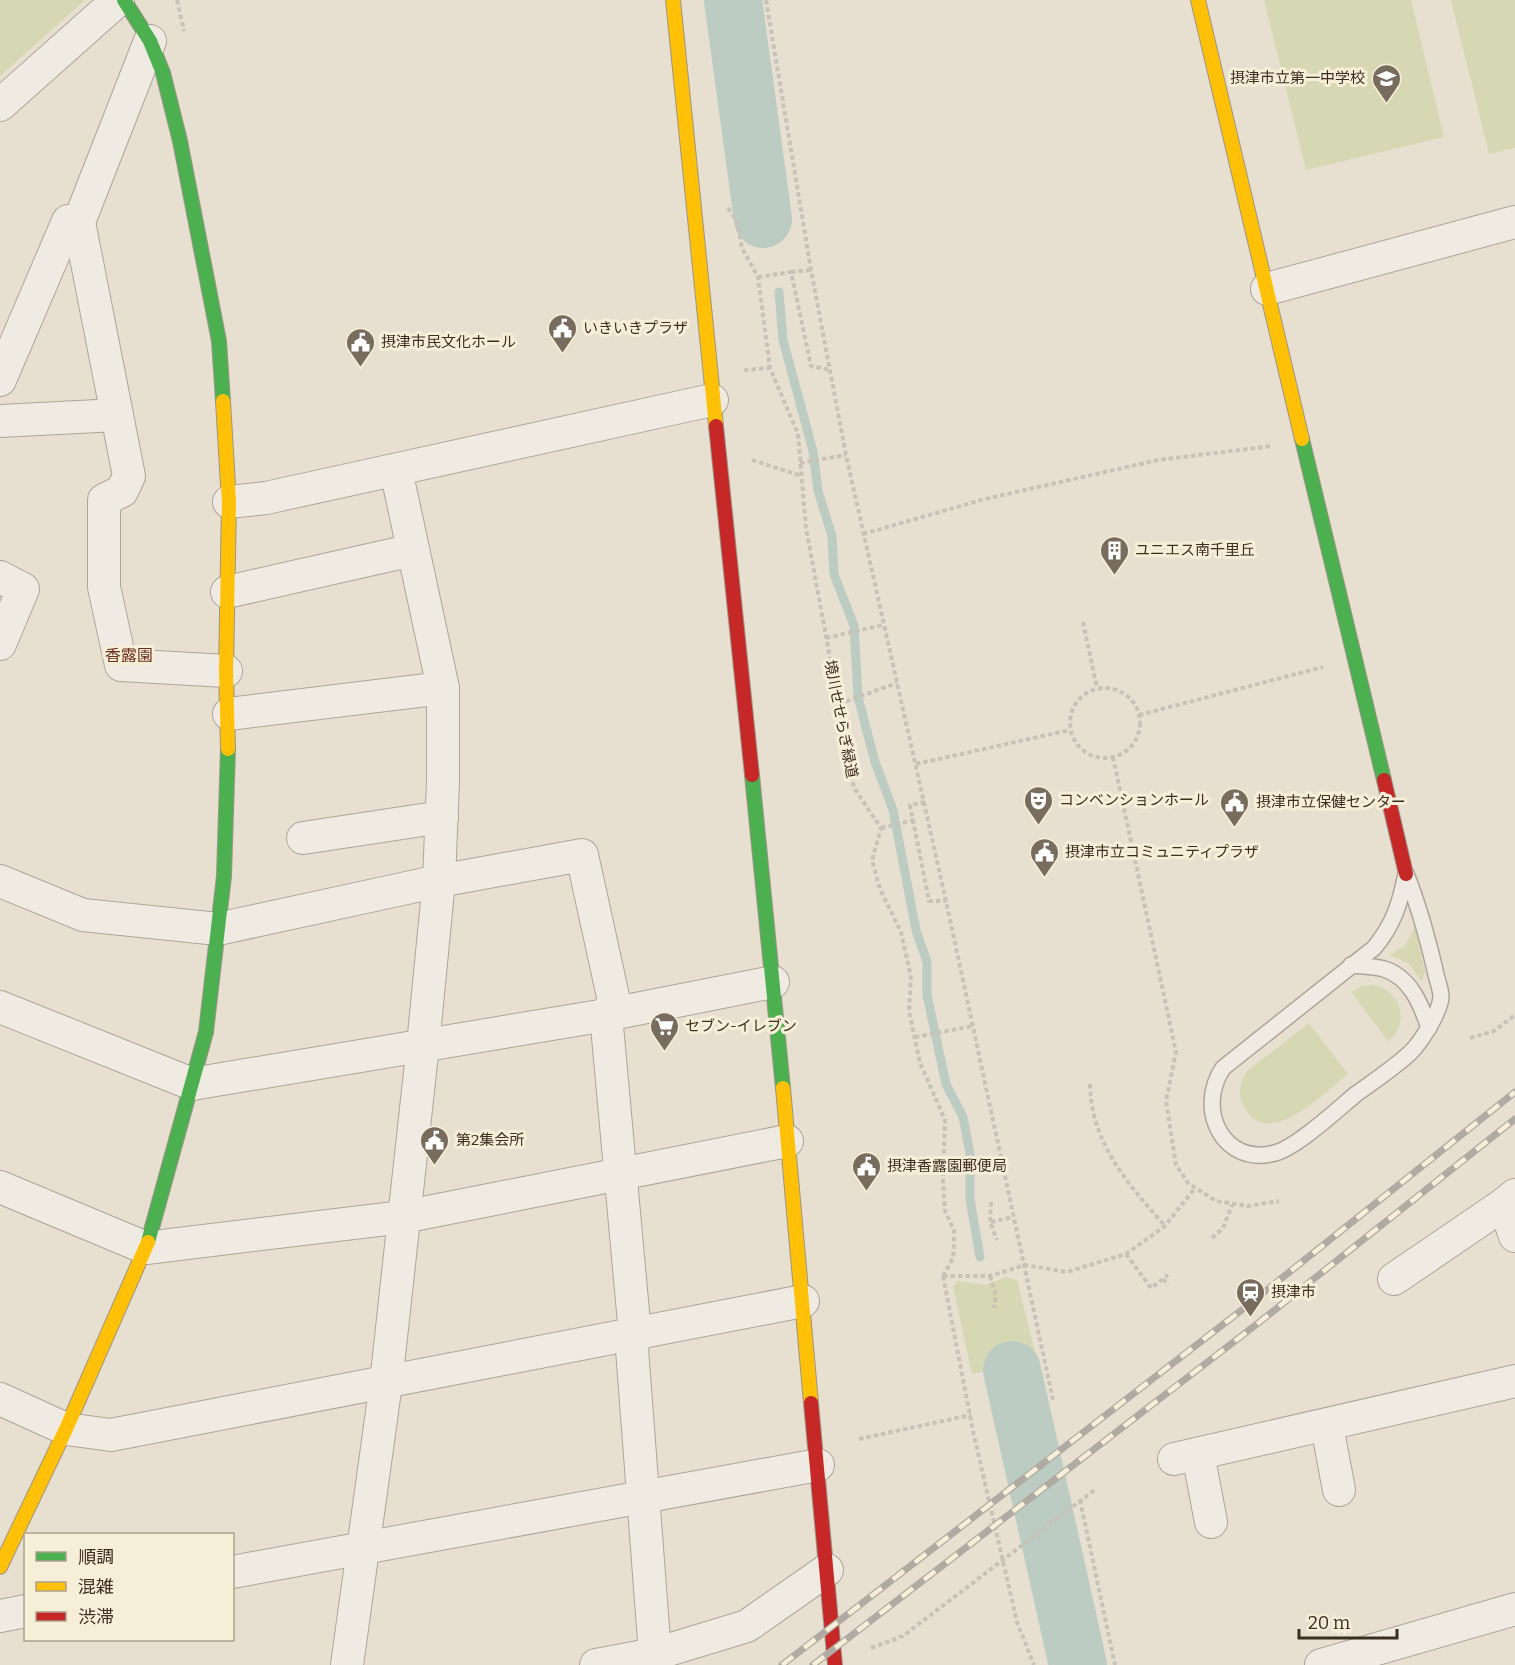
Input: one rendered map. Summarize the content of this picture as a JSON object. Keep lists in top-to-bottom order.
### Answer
{
  "streets": {
    "path": ["境川せせらぎ緑道"]
  },
  "districts": ["香露園"],
  "places": {
    "school or university": ["摂津市立第一中学校"],
    "public building": [
      "いきいきプラザ",
      "摂津市民文化ホール",
      "摂津市立保健センター",
      "摂津市立コミュニティプラザ",
      "第2集会所",
      "摂津香露園郵便局"
    ],
    "building": ["ユニエス南千里丘"],
    "theatre": ["コンベンションホール"],
    "supermarket": ["セブン-イレブン"],
    "station": ["摂津市"]
  },
  "legend": ["順調", "混雑", "渋滞"],
  "scale_bar": "20 m"
}
